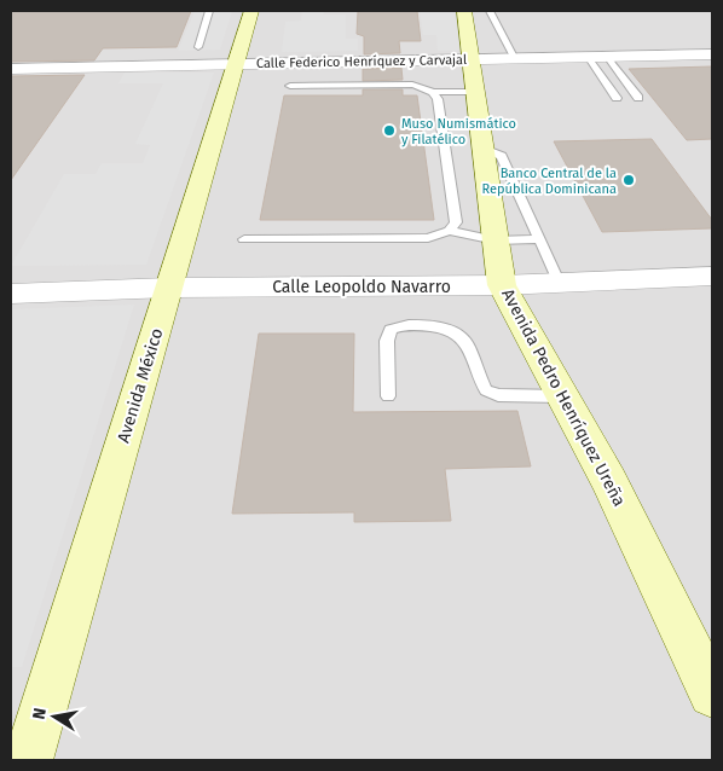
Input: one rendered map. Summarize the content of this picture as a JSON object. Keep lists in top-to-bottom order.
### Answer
{
  "streets": {
    "main road": ["Avenida México", "Avenida Pedro Henríquez Ureña"],
    "street": ["Calle Federico Henríquez y Carvajal", "Calle Leopoldo Navarro"]
  },
  "crossings": [
    ["Calle Federico Henríquez y Carvajal", "Avenida México"],
    ["Calle Federico Henríquez y Carvajal", "Avenida Pedro Henríquez Ureña"],
    ["Calle Leopoldo Navarro", "Avenida México"],
    ["Calle Leopoldo Navarro", "Avenida Pedro Henríquez Ureña"]
  ],
  "places": ["Muso Numismático y Filatélico", "Banco Central de la República Dominicana"],
  "north": "left"
}
